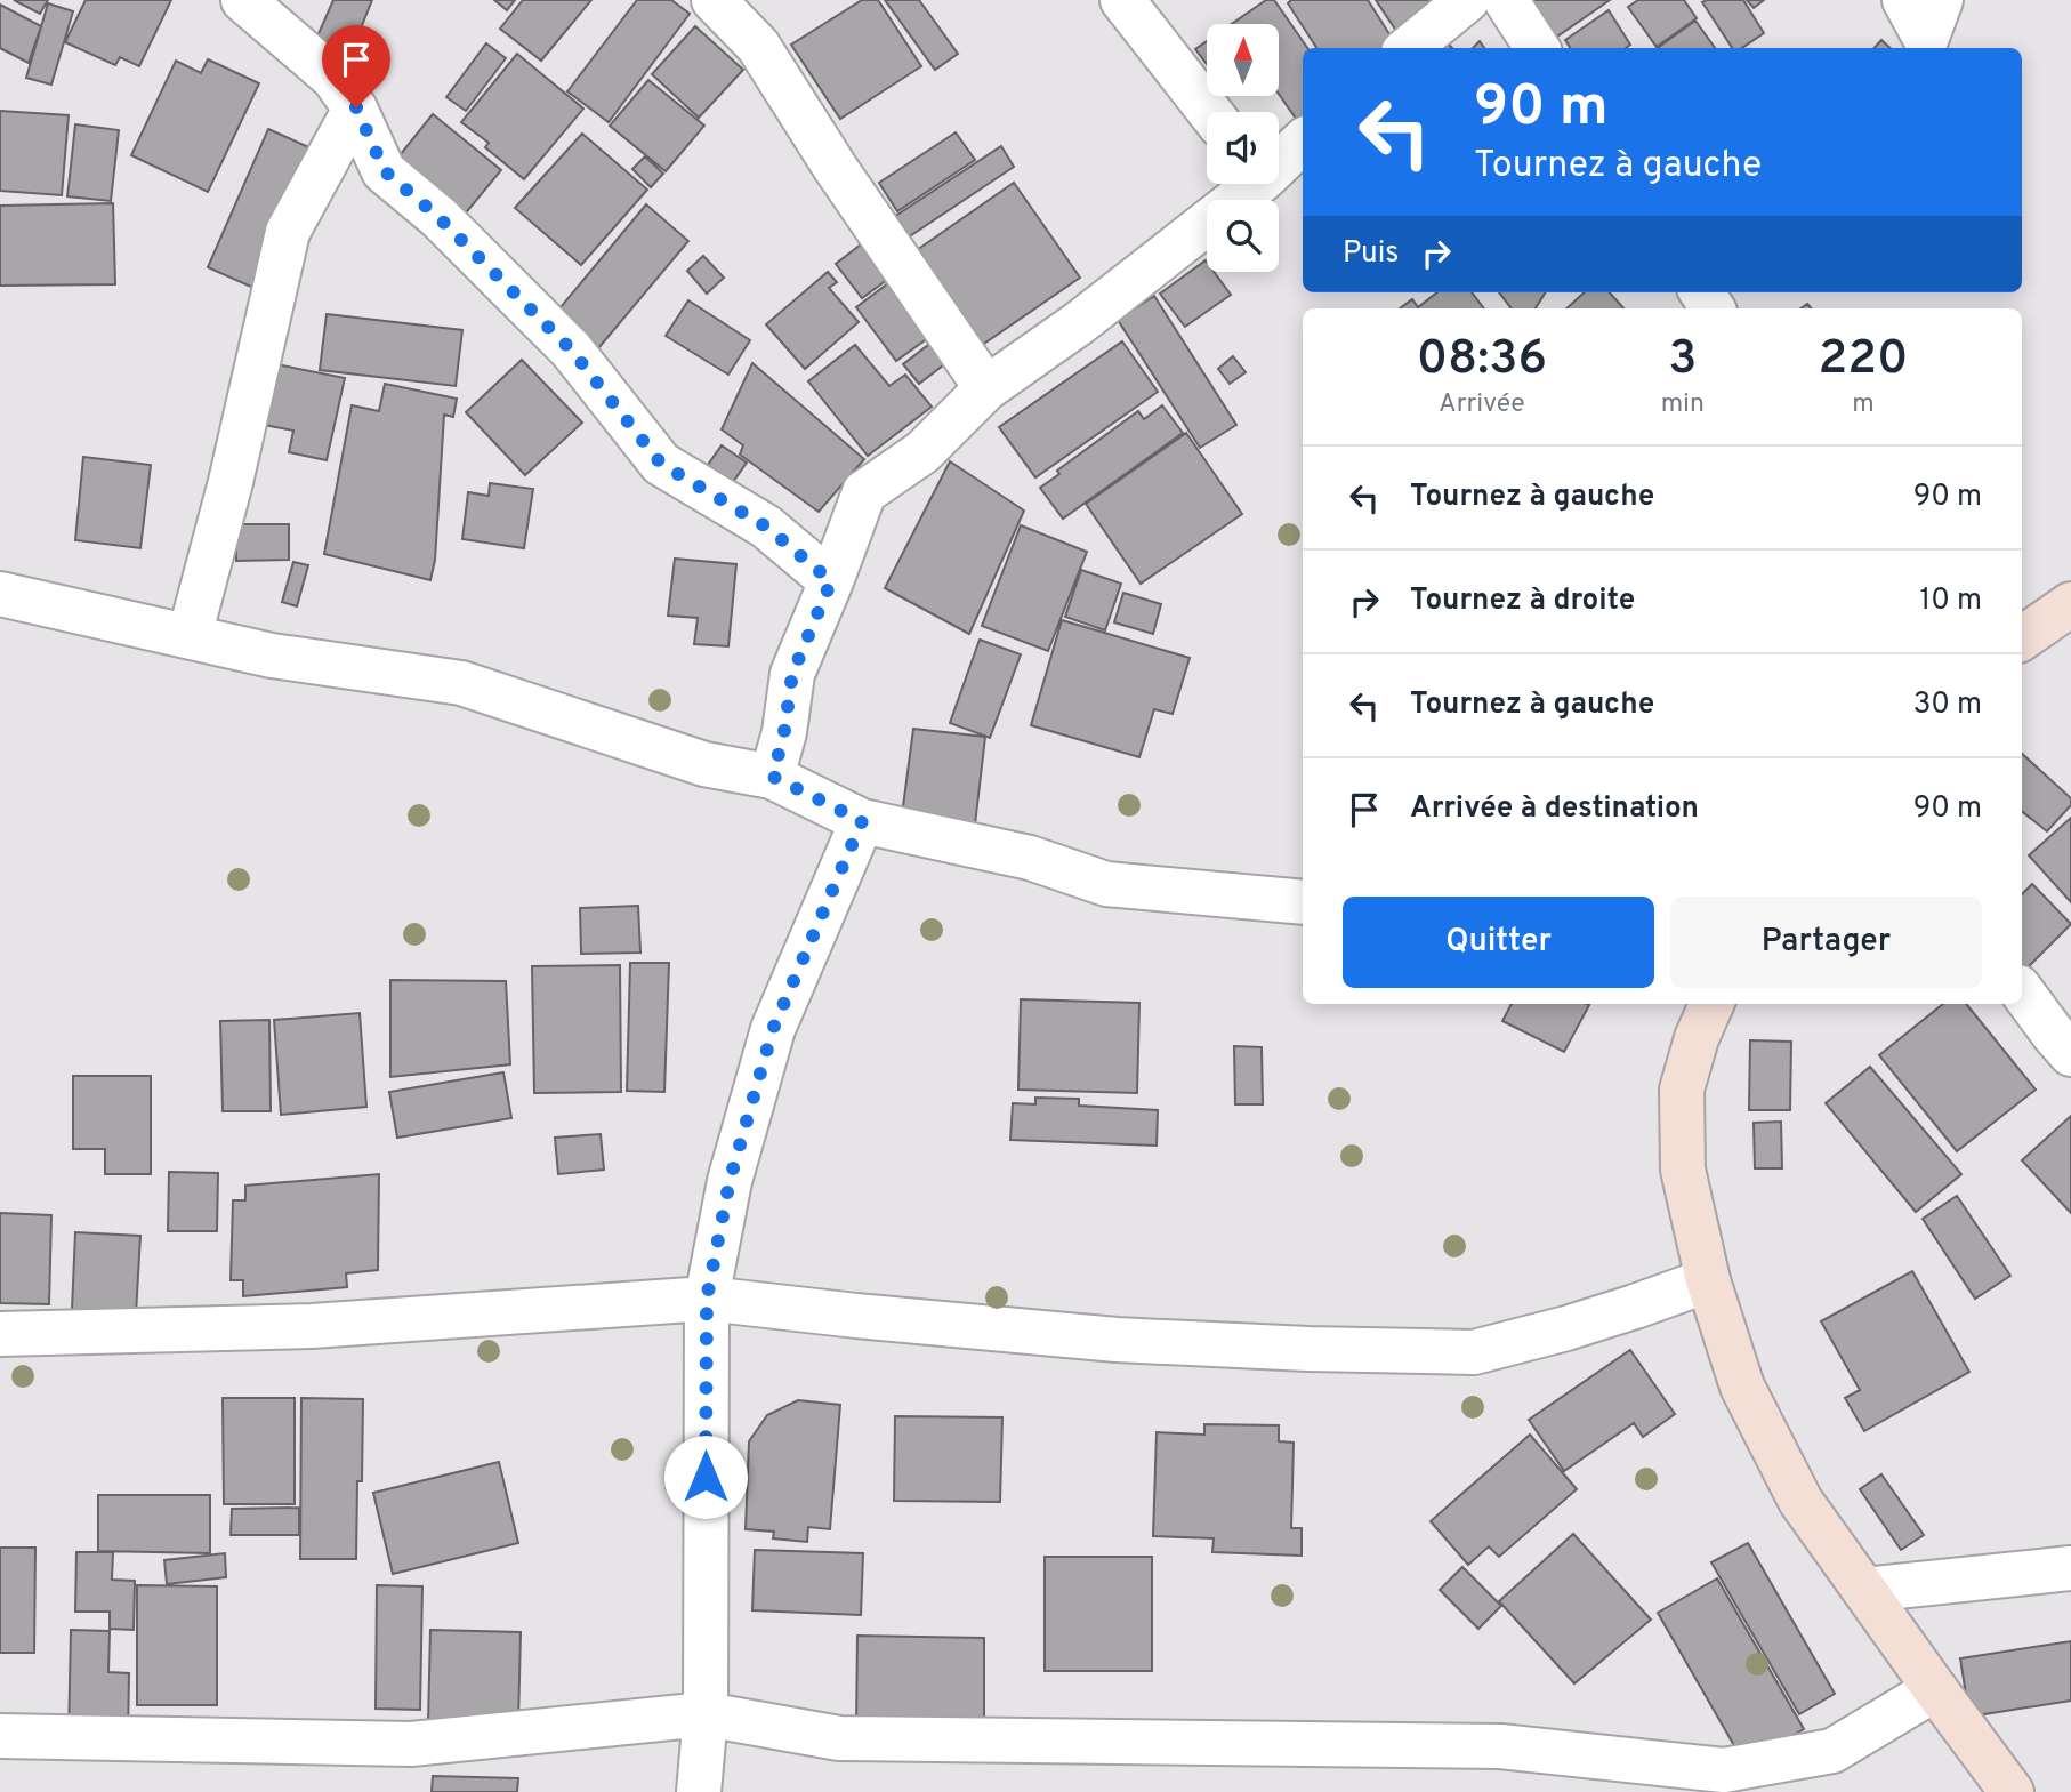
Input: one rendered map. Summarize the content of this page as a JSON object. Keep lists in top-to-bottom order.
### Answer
{
  "north": "top",
  "page": {
    "turn": ["90 m", "Tournez à gauche"],
    "then": "Puis",
    "eta": [
      "08:36",
      "Arrivée",
      "3",
      "min",
      "220",
      "m"
    ],
    "list": [
      {
        "name": "Tournez à gauche",
        "value": "90 m"
      },
      {
        "name": "Tournez à droite",
        "value": "10 m"
      },
      {
        "name": "Tournez à gauche",
        "value": "30 m"
      },
      {
        "name": "Arrivée à destination",
        "value": "90 m"
      }
    ],
    "buttons": ["Quitter", "Partager"]
  }
}
